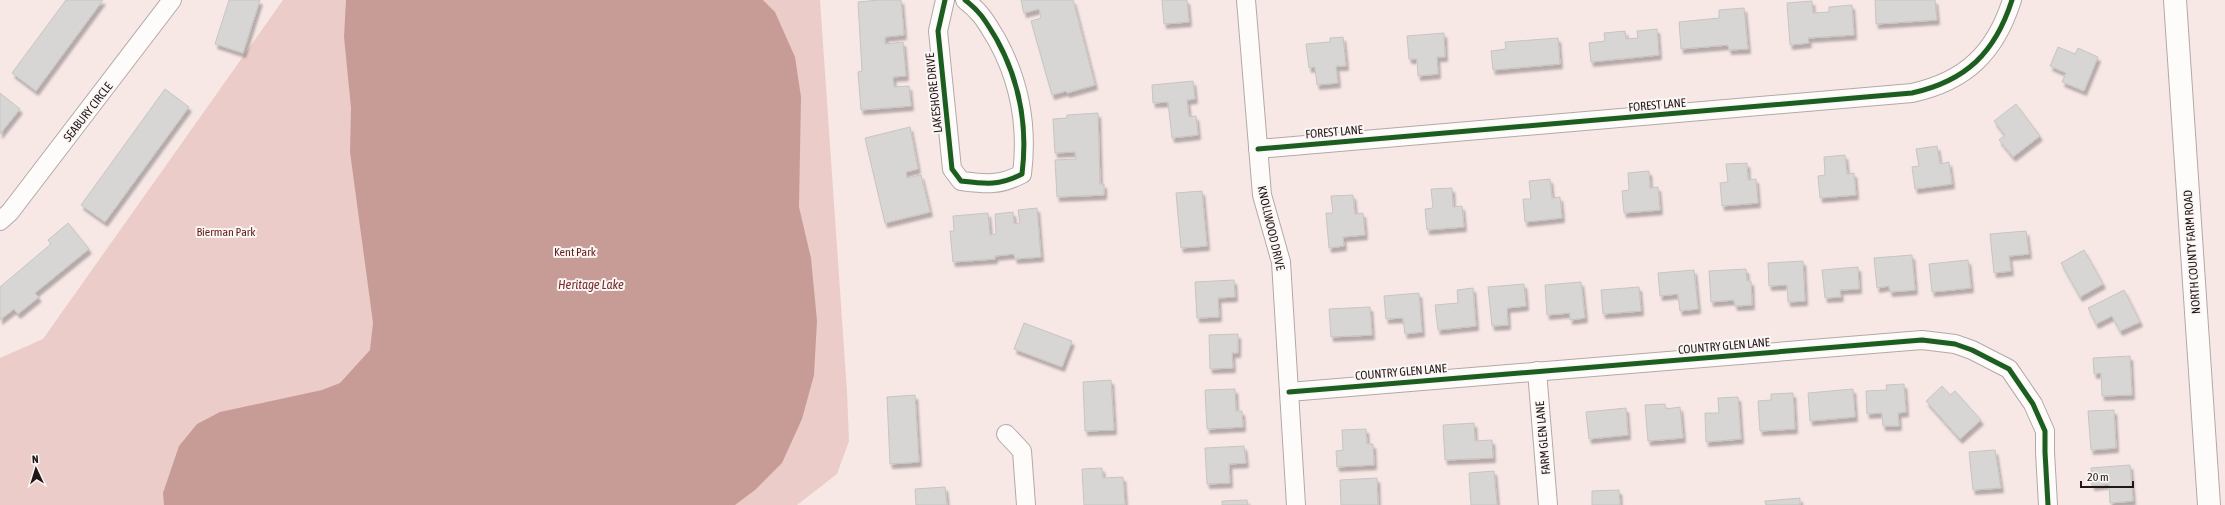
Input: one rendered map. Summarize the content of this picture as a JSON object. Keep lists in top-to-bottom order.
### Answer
{
  "streets": {
    "main road": ["NORTH COUNTY FARM ROAD"],
    "street": [
      "LAKESHORE DRIVE",
      "FOREST LANE",
      "SEABURY CIRCLE",
      "KNOLLWOOD DRIVE",
      "COUNTRY GLEN LANE",
      "FARM GLEN LANE"
    ]
  },
  "crossings": [
    ["FOREST LANE", "KNOLLWOOD DRIVE"],
    ["KNOLLWOOD DRIVE", "COUNTRY GLEN LANE"],
    ["COUNTRY GLEN LANE", "FARM GLEN LANE"]
  ],
  "water": ["Heritage Lake"],
  "parks": ["Bierman Park", "Kent Park"],
  "scale_bar": "20 m",
  "north": "top"
}
